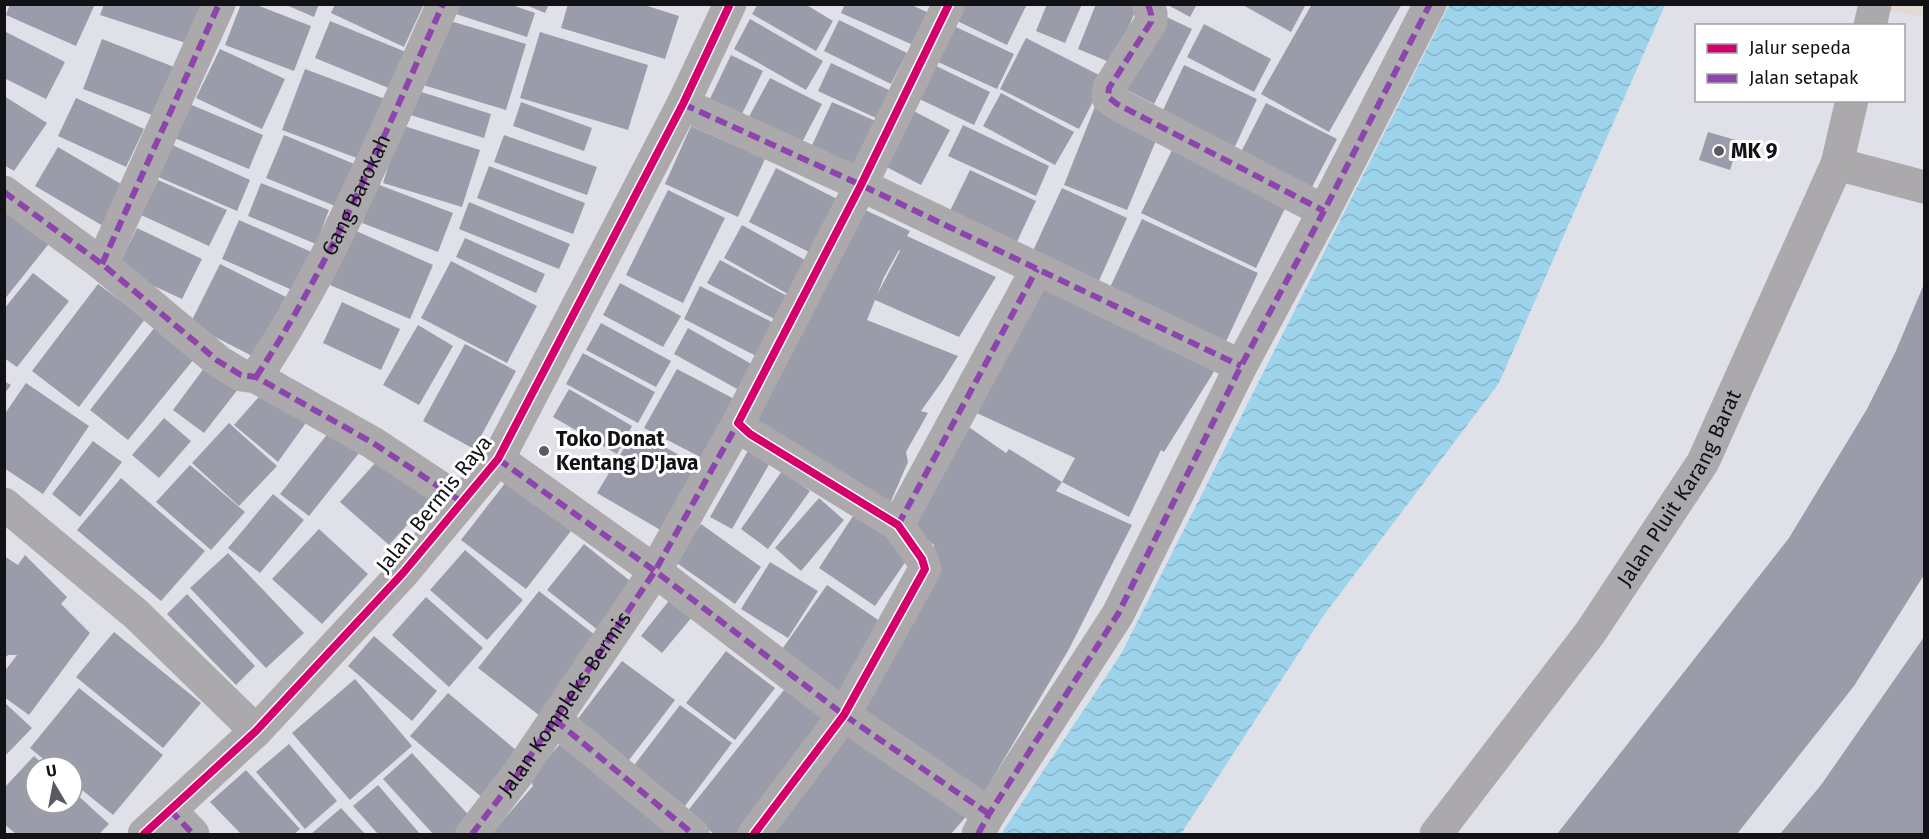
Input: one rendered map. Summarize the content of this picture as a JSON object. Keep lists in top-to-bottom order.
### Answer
{
  "streets": {
    "street": [
      "Gang Barokah",
      "Jalan Pluit Karang Barat",
      "Jalan Bermis Raya",
      "Jalan Kompleks Bermis"
    ]
  },
  "places": ["MK 9", "Toko Donat Kentang D'Java"],
  "legend": ["Jalur sepeda", "Jalan setapak"],
  "north": "top"
}
